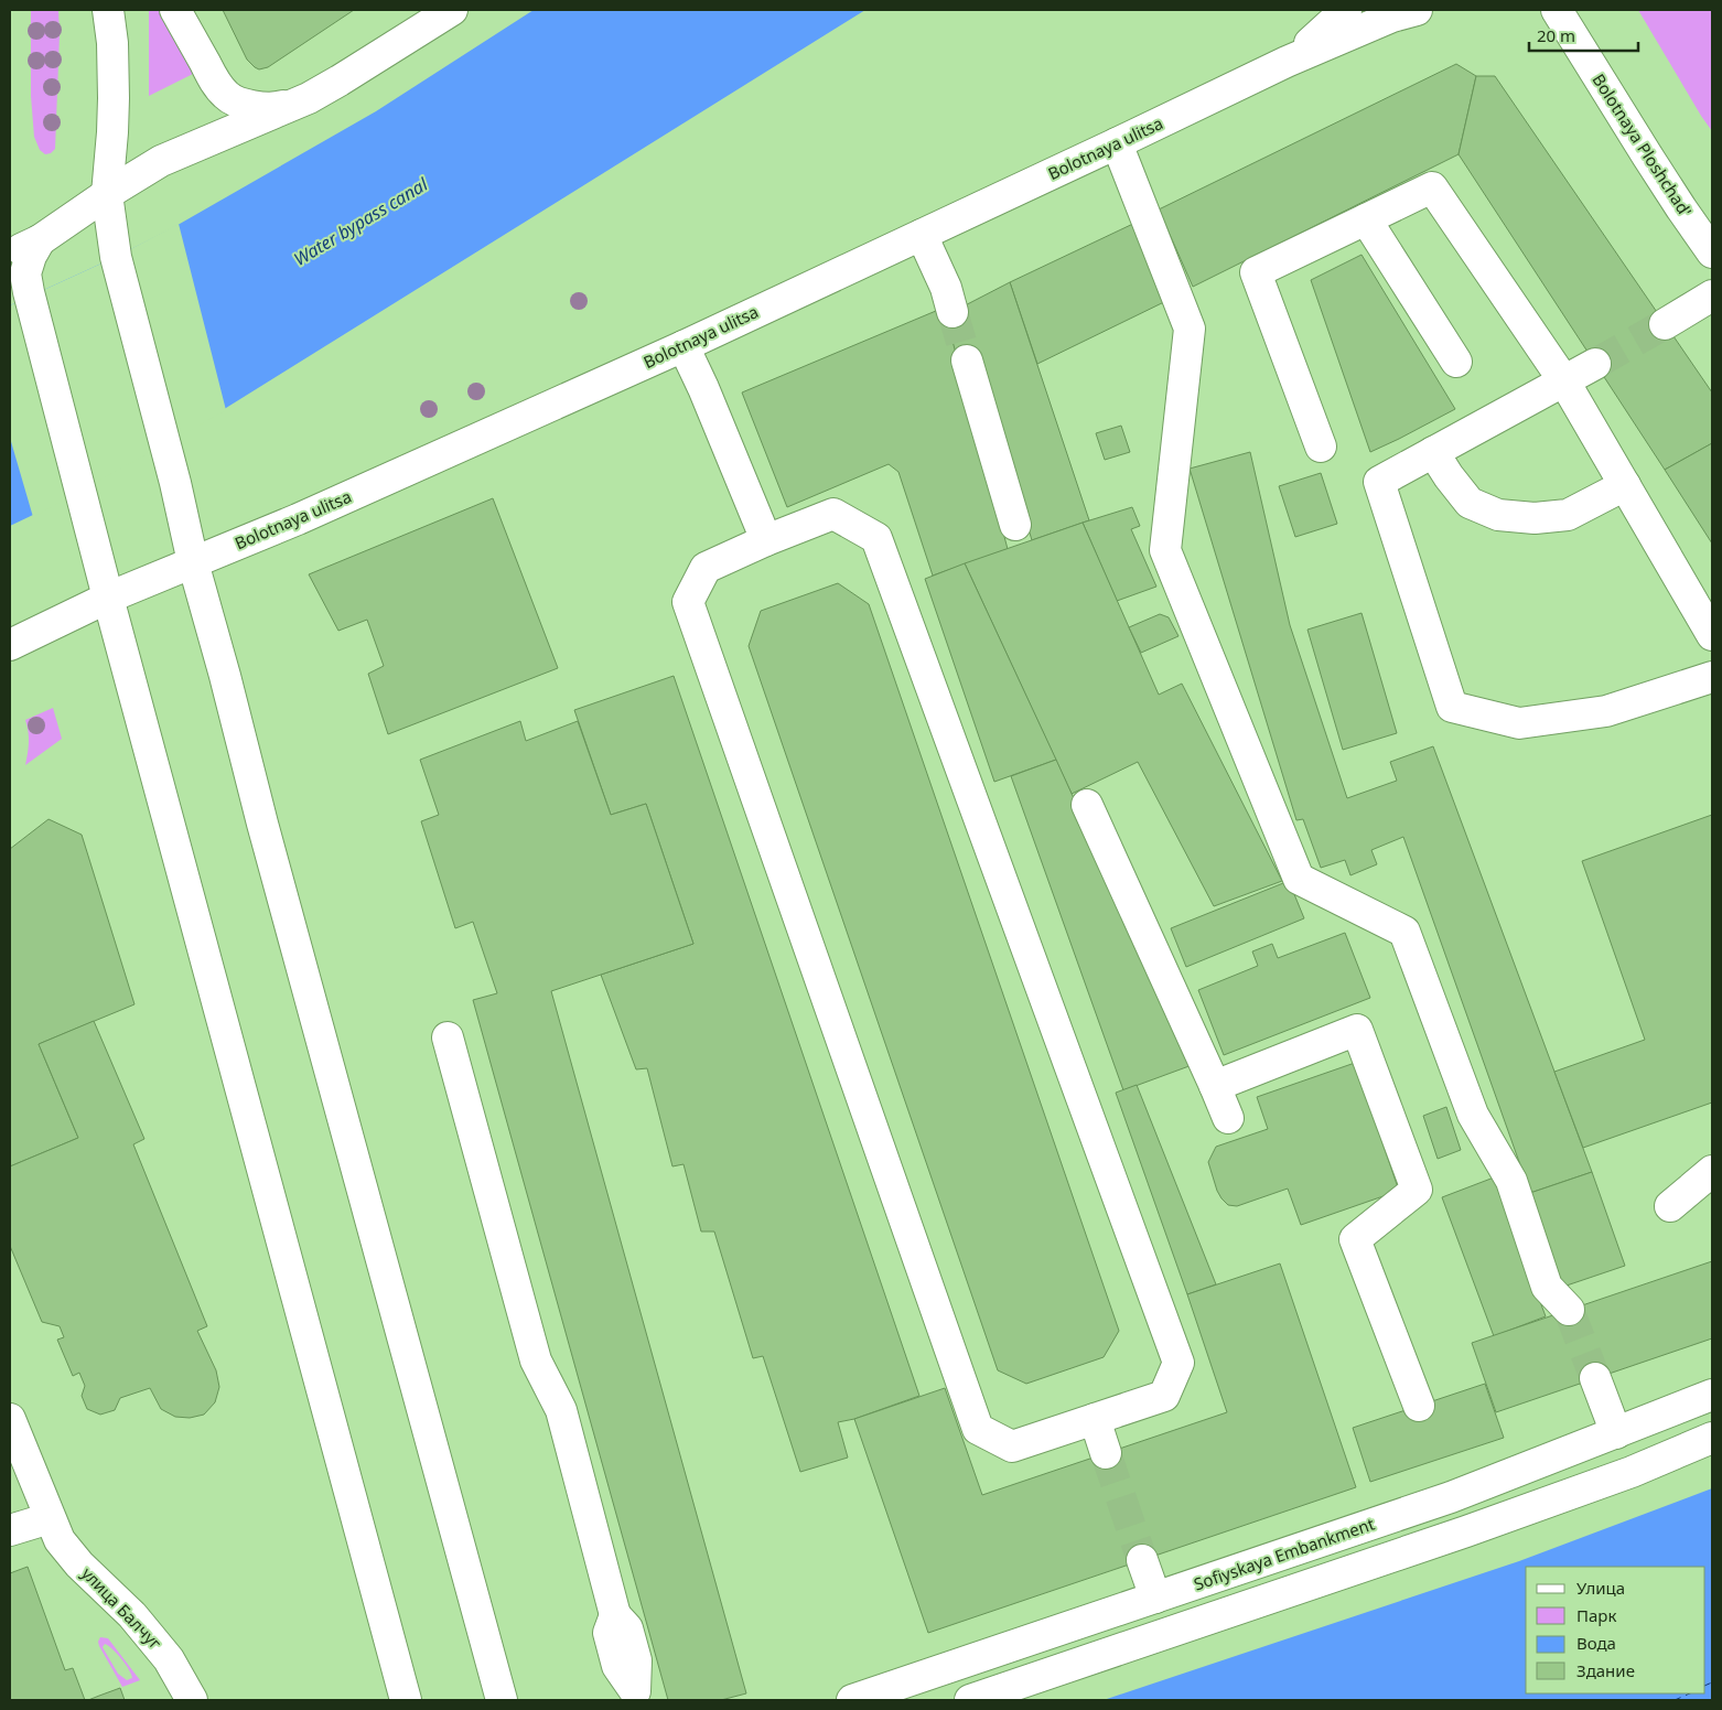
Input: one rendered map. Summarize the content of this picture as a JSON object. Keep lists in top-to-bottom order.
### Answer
{
  "streets": {
    "street": [
      "Bolotnaya Ploshchad'",
      "Bolotnaya ulitsa",
      "Sofiyskaya Embankment",
      "улица Балчуг"
    ]
  },
  "water": ["Water bypass canal"],
  "legend": [
    "Улица",
    "Парк",
    "Вода",
    "Здание"
  ],
  "scale_bar": "20 m"
}
